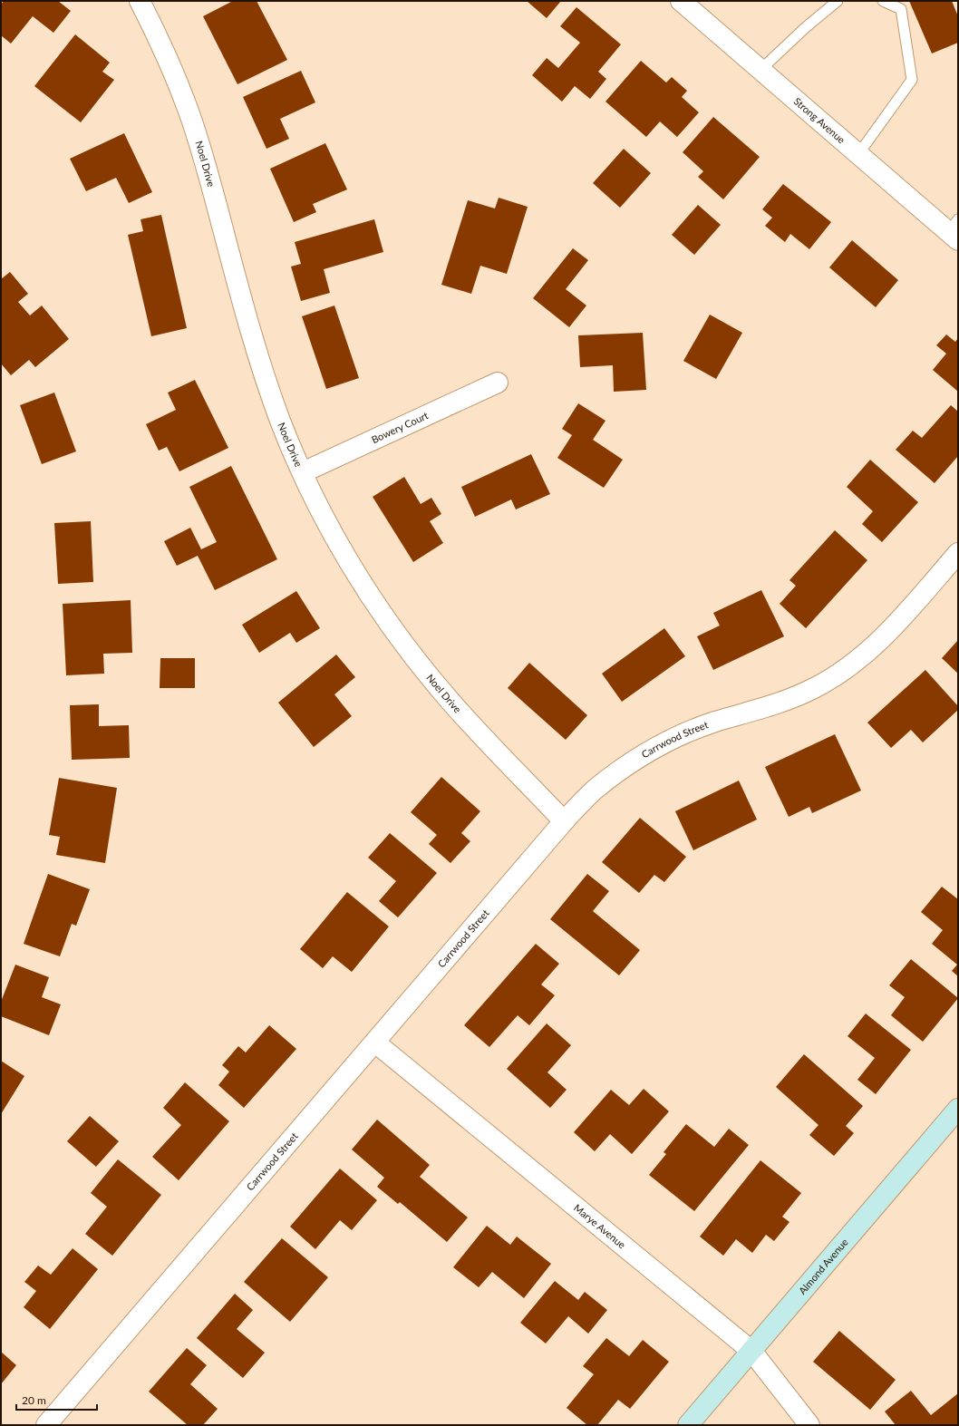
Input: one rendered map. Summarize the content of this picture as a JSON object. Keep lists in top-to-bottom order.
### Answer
{
  "streets": {
    "street": [
      "Strong Avenue",
      "Noel Drive",
      "Bowery Court",
      "Carrwood Street",
      "Marye Avenue",
      "Almond Avenue"
    ]
  },
  "crossings": [
    ["Noel Drive", "Bowery Court"],
    ["Noel Drive", "Carrwood Street"],
    ["Carrwood Street", "Marye Avenue"],
    ["Marye Avenue", "Almond Avenue"]
  ],
  "scale_bar": "20 m"
}
